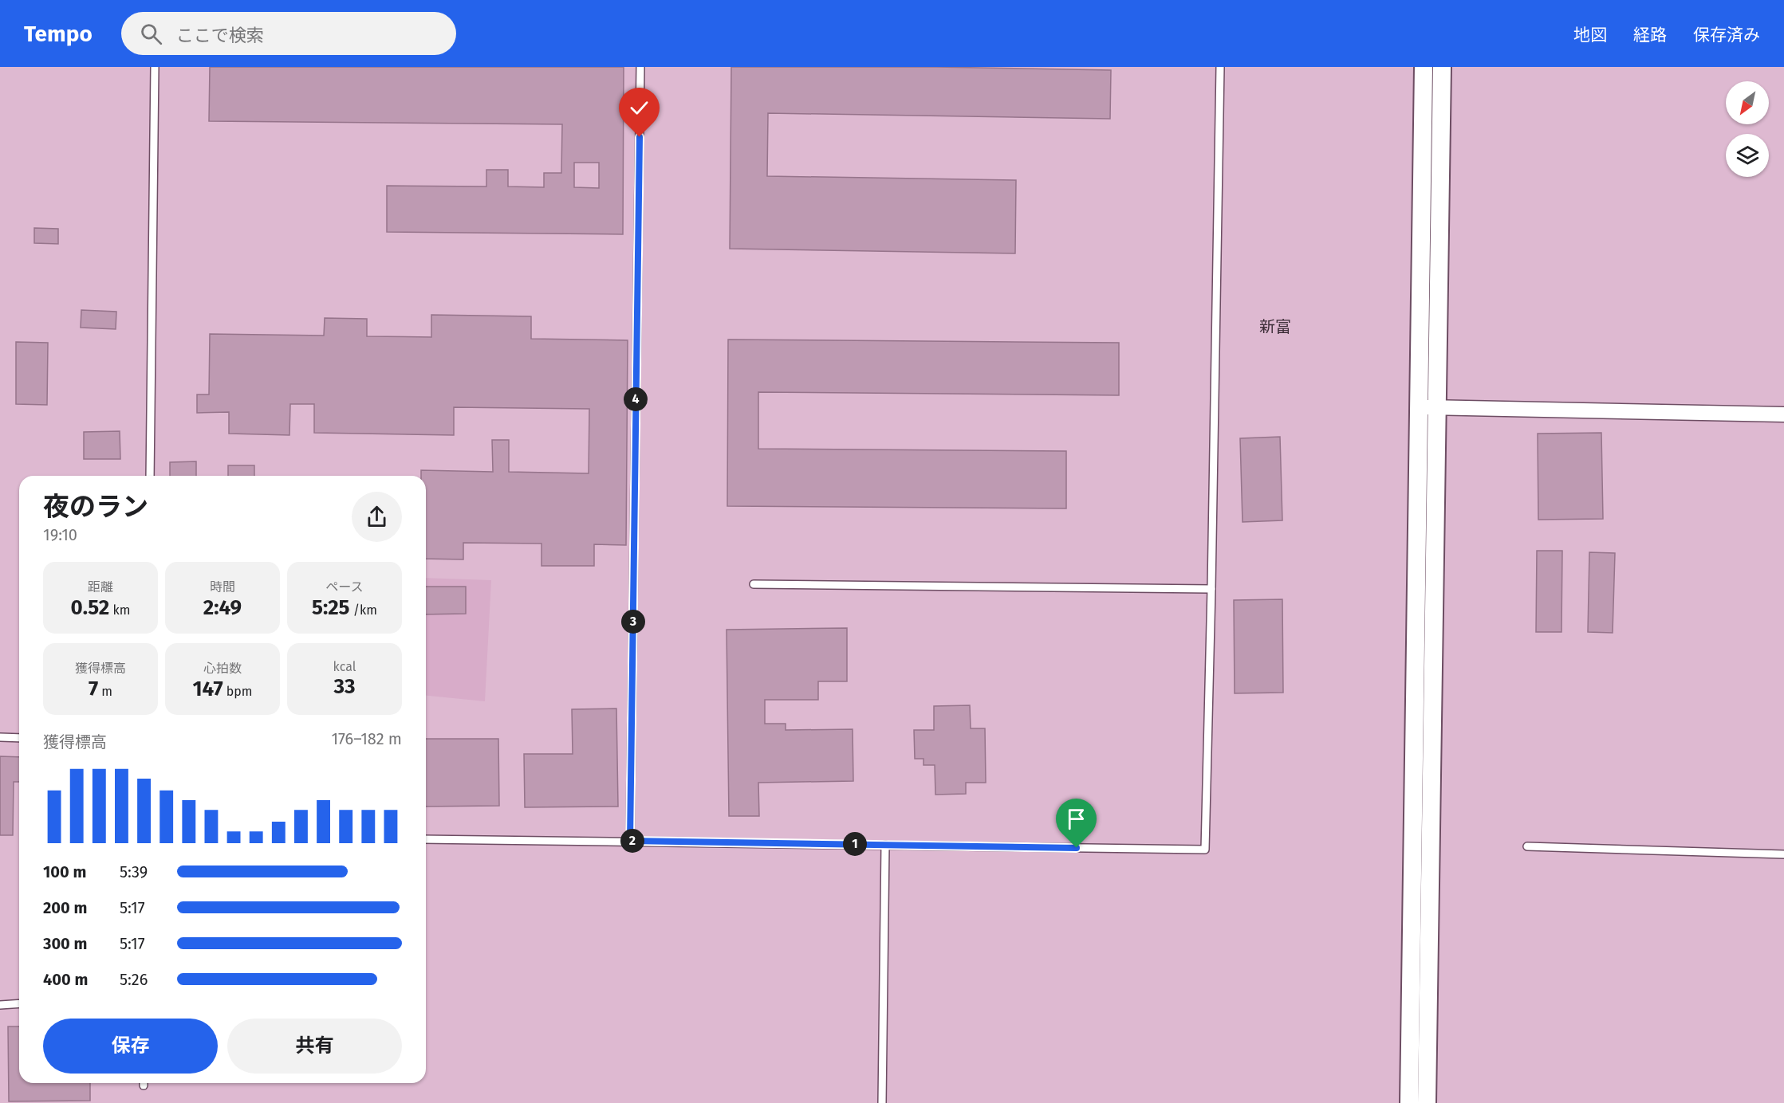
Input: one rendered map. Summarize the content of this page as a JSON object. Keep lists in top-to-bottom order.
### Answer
{
  "districts": ["新富"],
  "north": "bottom left",
  "page": {
    "header": "Tempo",
    "search": "ここで検索",
    "nav": ["地図", "経路", "保存済み"],
    "pins": [
      "4",
      "3",
      "2",
      "1"
    ],
    "heading": ["夜のラン", "19:10"],
    "stats": [
      ["距離", "0.52 km"],
      ["時間", "2:49"],
      ["ペース", "5:25 /km"],
      ["獲得標高", "7 m"],
      ["心拍数", "147 bpm"],
      ["kcal", "33"]
    ],
    "chart": ["獲得標高", "176–182 m"],
    "list": [
      {
        "name": "100 m",
        "note": "5:39"
      },
      {
        "name": "200 m",
        "note": "5:17"
      },
      {
        "name": "300 m",
        "note": "5:17"
      },
      {
        "name": "400 m",
        "note": "5:26"
      }
    ],
    "buttons": ["保存", "共有"]
  }
}
